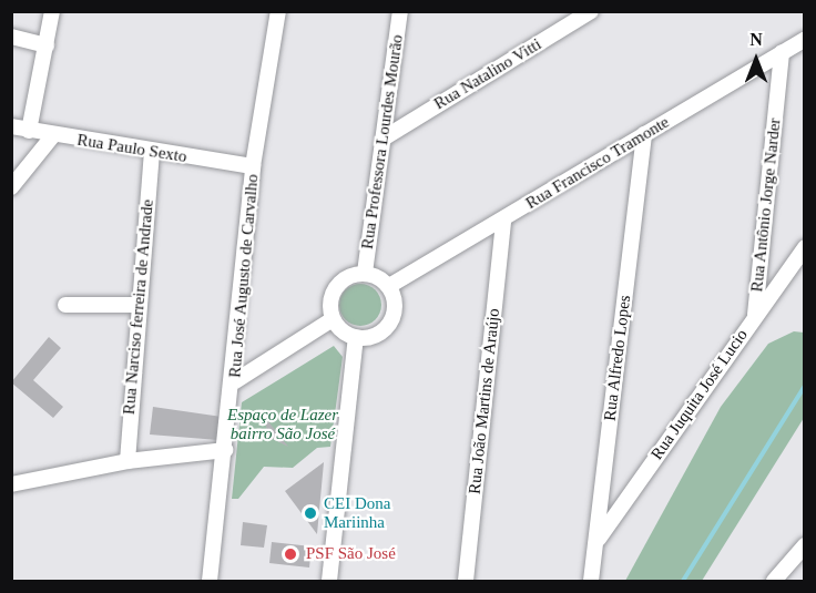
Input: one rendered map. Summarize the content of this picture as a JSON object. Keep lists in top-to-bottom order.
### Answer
{
  "streets": {
    "street": [
      "Rua Natalino Vitti",
      "Rua Professora Lourdes Mourão",
      "Rua Paulo Sexto",
      "Rua Francisco Tramonte",
      "Rua Antônio Jorge Narder",
      "Rua José Augusto de Carvalho",
      "Rua Narciso ferreira de Andrade",
      "Rua Alfredo Lopes",
      "Rua Juquita José Lucio",
      "Rua João Martins de Araújo"
    ]
  },
  "crossings": [
    ["Rua Natalino Vitti", "Rua Professora Lourdes Mourão"],
    ["Rua Professora Lourdes Mourão", "Rua Francisco Tramonte"],
    ["Rua Paulo Sexto", "Rua José Augusto de Carvalho"],
    ["Rua Paulo Sexto", "Rua Narciso ferreira de Andrade"],
    ["Rua Francisco Tramonte", "Rua Antônio Jorge Narder"],
    ["Rua Francisco Tramonte", "Rua Alfredo Lopes"],
    ["Rua Francisco Tramonte", "Rua João Martins de Araújo"],
    ["Rua Antônio Jorge Narder", "Rua Juquita José Lucio"],
    ["Rua Alfredo Lopes", "Rua Juquita José Lucio"]
  ],
  "parks": ["Espaço de Lazer bairro São José"],
  "places": ["CEI Dona Mariinha", "PSF São José"],
  "north": "top"
}
